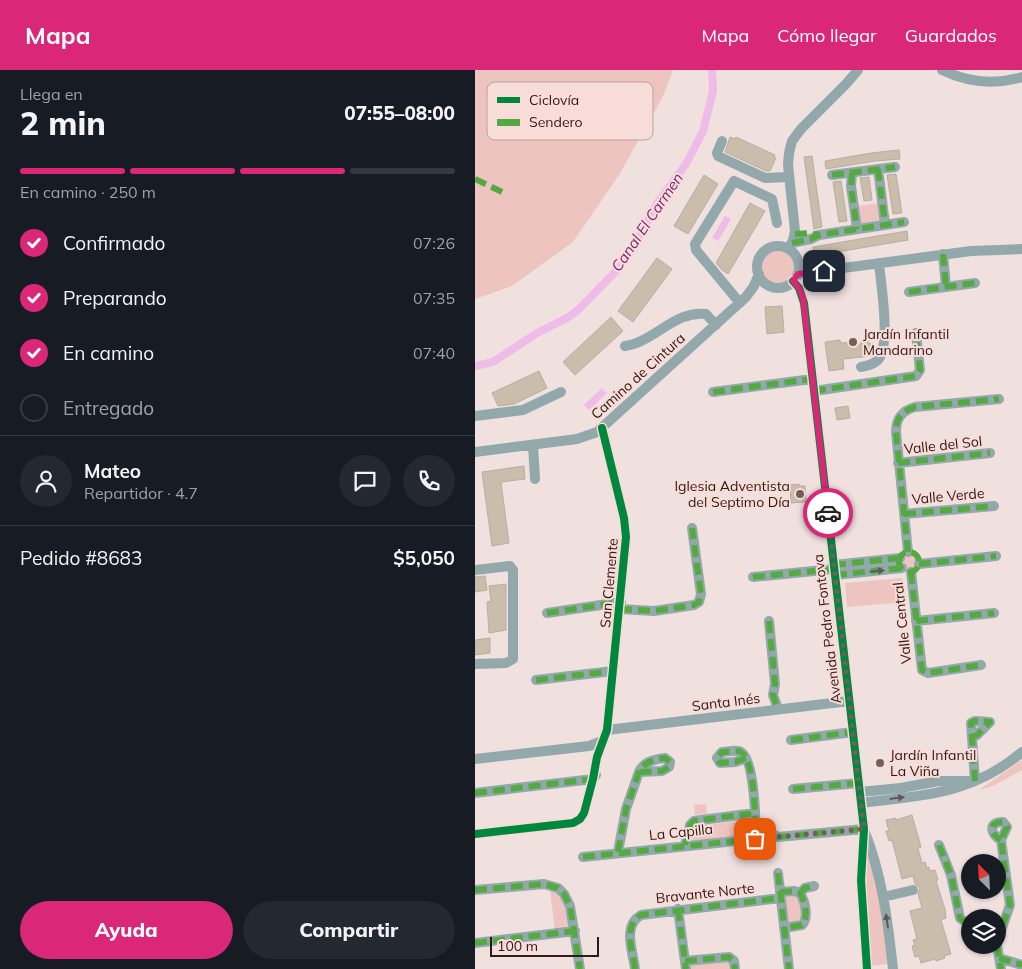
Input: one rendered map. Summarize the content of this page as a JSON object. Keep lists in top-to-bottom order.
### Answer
{
  "streets": {
    "street": [
      "Camino de Cintura",
      "Valle del Sol",
      "Valle Verde",
      "San Clemente",
      "Valle Central",
      "Avenida Pedro Fontova",
      "Santa Inés",
      "La Capilla",
      "Bravante Norte"
    ]
  },
  "crossings": [
    ["Camino de Cintura", "San Clemente"],
    ["Camino de Cintura", "Avenida Pedro Fontova"],
    ["Valle del Sol", "Valle Central"],
    ["Valle Verde", "Valle Central"],
    ["San Clemente", "Santa Inés"],
    ["Avenida Pedro Fontova", "Santa Inés"],
    ["Avenida Pedro Fontova", "La Capilla"]
  ],
  "water": ["Canal El Carmen"],
  "places": ["Jardín Infantil Mandarino", "Iglesia Adventista del Septimo Día", "Jardín Infantil La Viña"],
  "legend": ["Ciclovía", "Sendero"],
  "scale_bar": "100 m",
  "north": "top left",
  "page": {
    "header": "Mapa",
    "nav": ["Mapa", "Cómo llegar", "Guardados"],
    "heading": ["2 min", "Llega en", "07:55–08:00"],
    "panel": [
      "Mateo",
      "Repartidor · 4.7",
      "Pedido #8683",
      "$5,050"
    ],
    "bar": "En camino · 250 m",
    "list": [
      ["Confirmado", "07:26"],
      ["Preparando", "07:35"],
      ["En camino", "07:40"],
      "Entregado"
    ],
    "buttons": ["Ayuda", "Compartir"],
    "scale": "100 m"
  }
}
